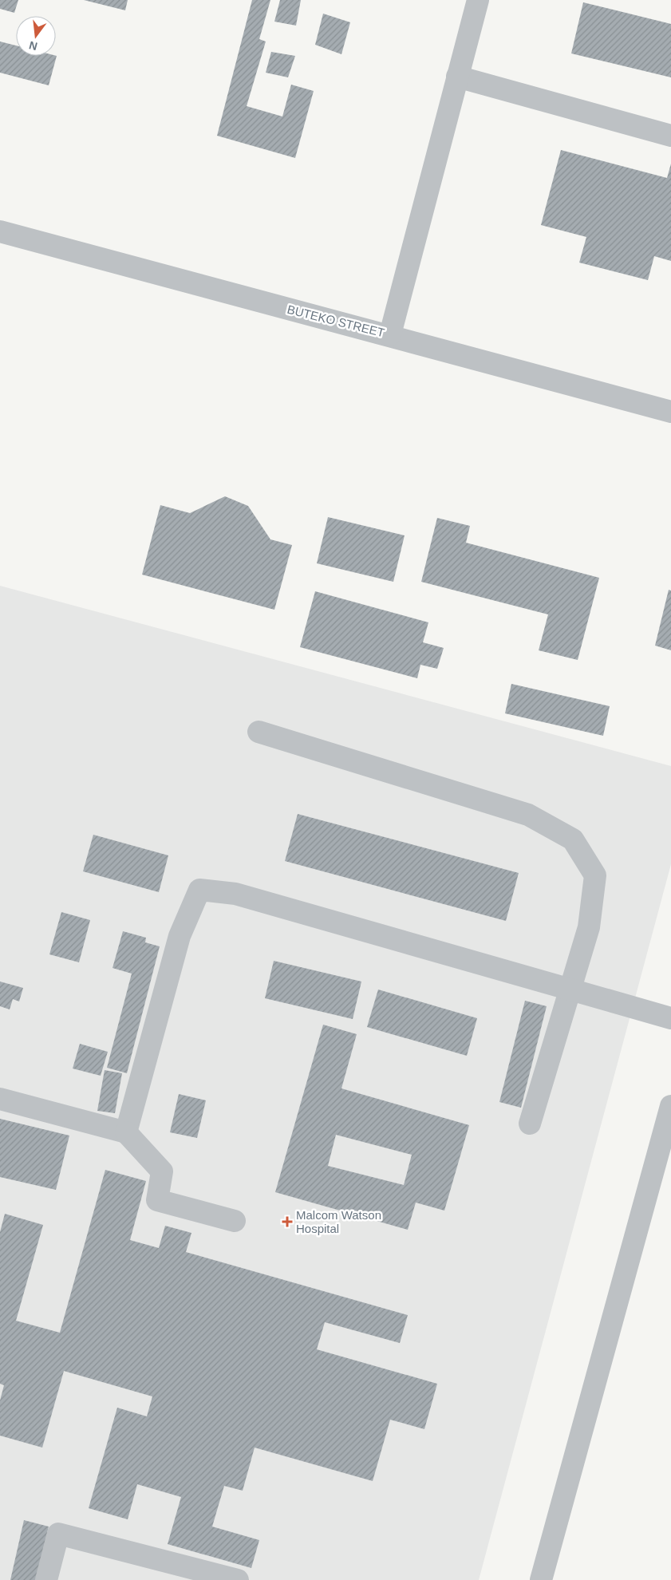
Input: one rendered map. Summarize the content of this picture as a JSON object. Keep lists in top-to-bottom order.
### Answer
{
  "streets": {
    "street": ["BUTEKO STREET"]
  },
  "places": {
    "health": ["Malcom Watson Hospital"]
  },
  "north": "bottom"
}
